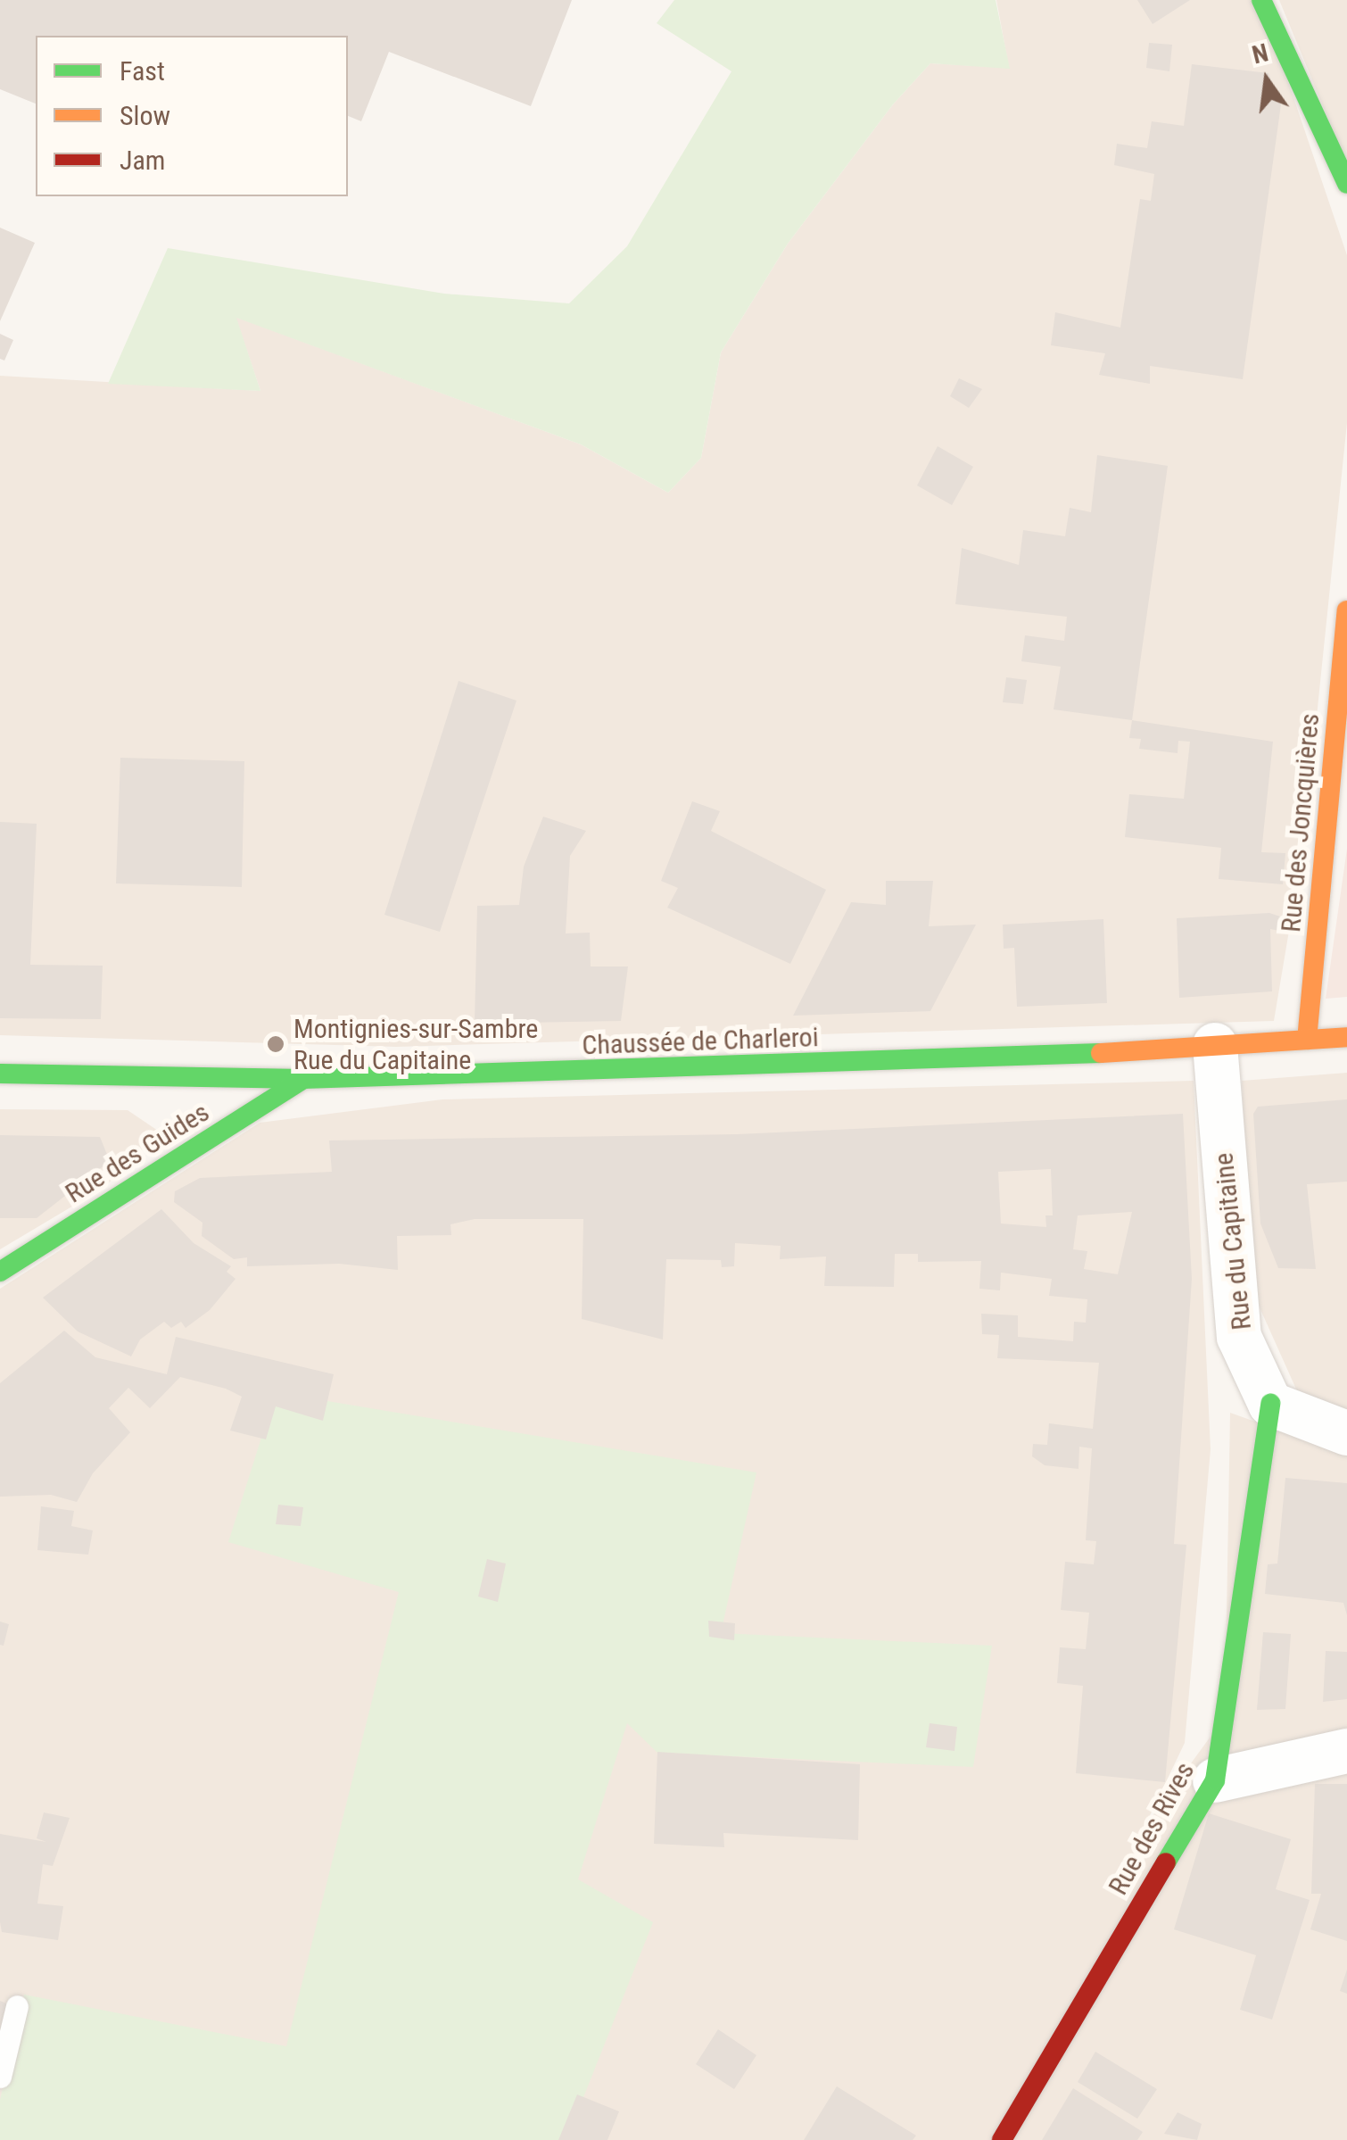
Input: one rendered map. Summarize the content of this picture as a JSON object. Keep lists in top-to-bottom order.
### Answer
{
  "streets": {
    "street": [
      "Rue des Joncquières",
      "Chaussée de Charleroi",
      "Rue des Guides",
      "Rue du Capitaine",
      "Rue des Rives"
    ]
  },
  "crossings": [
    ["Rue des Joncquières", "Chaussée de Charleroi"],
    ["Chaussée de Charleroi", "Rue des Guides"],
    ["Chaussée de Charleroi", "Rue du Capitaine"],
    ["Rue du Capitaine", "Rue des Rives"]
  ],
  "places": ["Montignies-sur-Sambre Rue du Capitaine"],
  "legend": ["Fast", "Slow", "Jam"],
  "north": "top"
}
